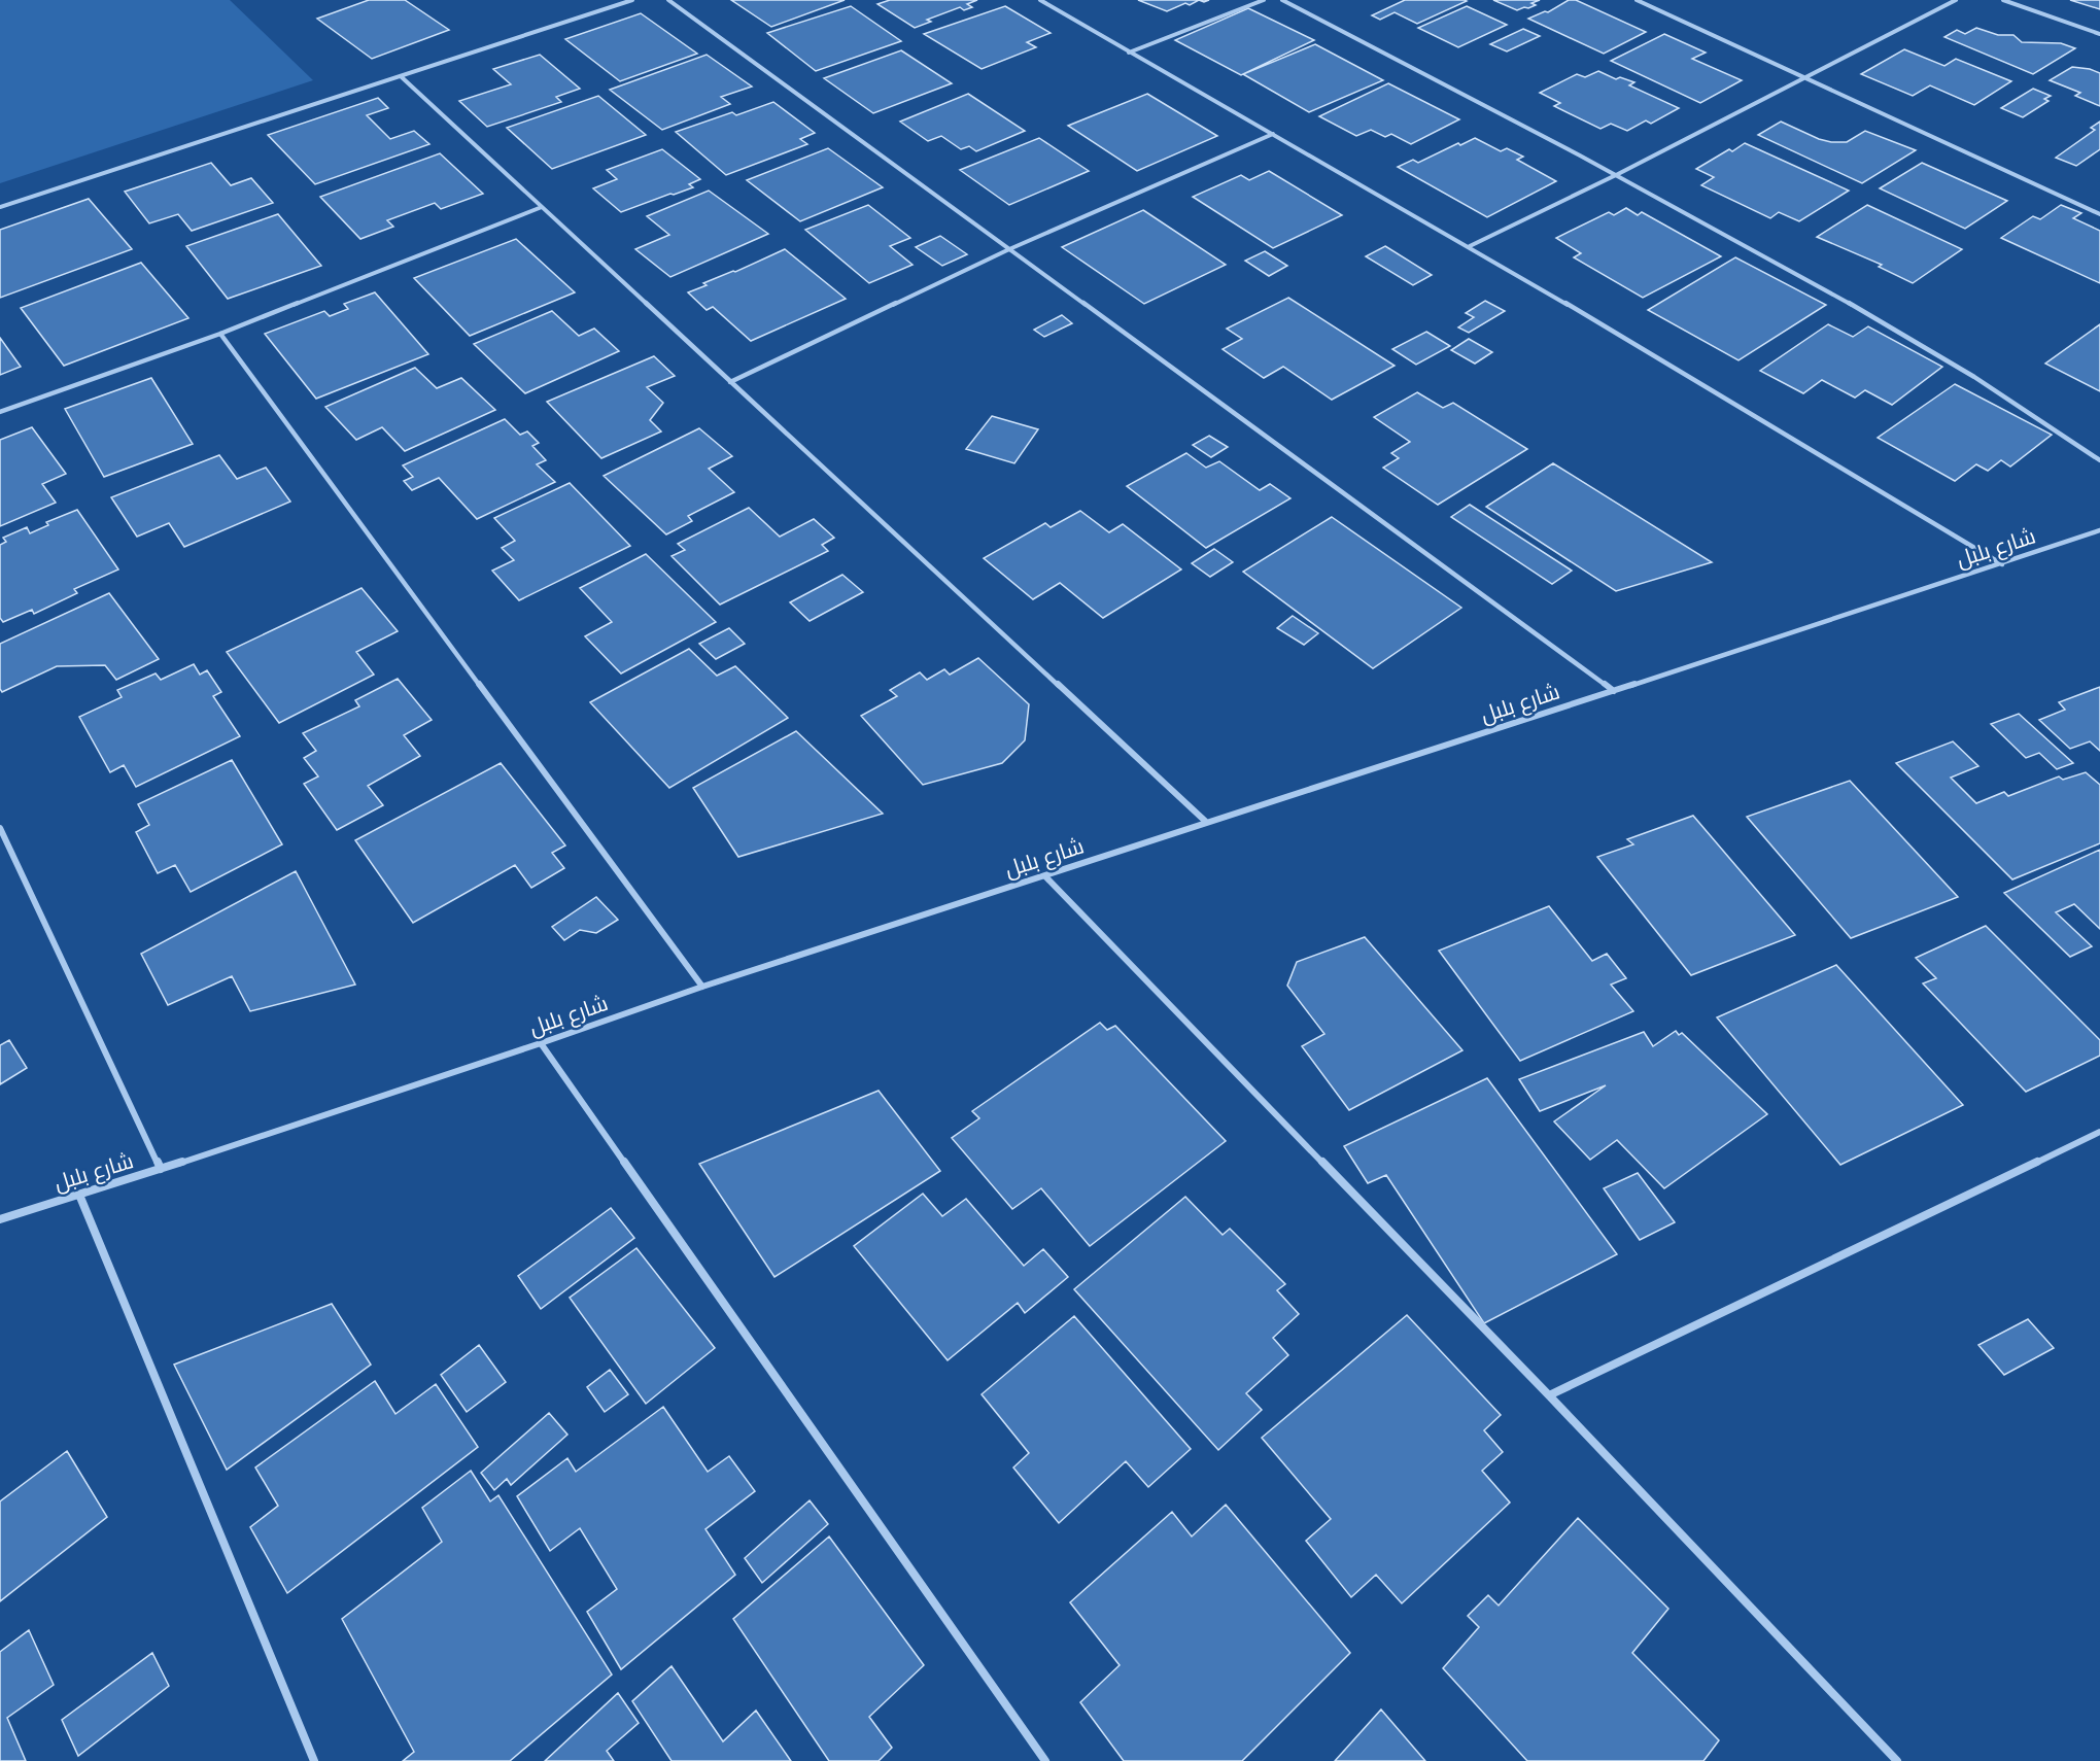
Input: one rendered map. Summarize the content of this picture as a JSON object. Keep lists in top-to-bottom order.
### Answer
{
  "streets": {
    "street": ["شارع بلبل"]
  }
}
